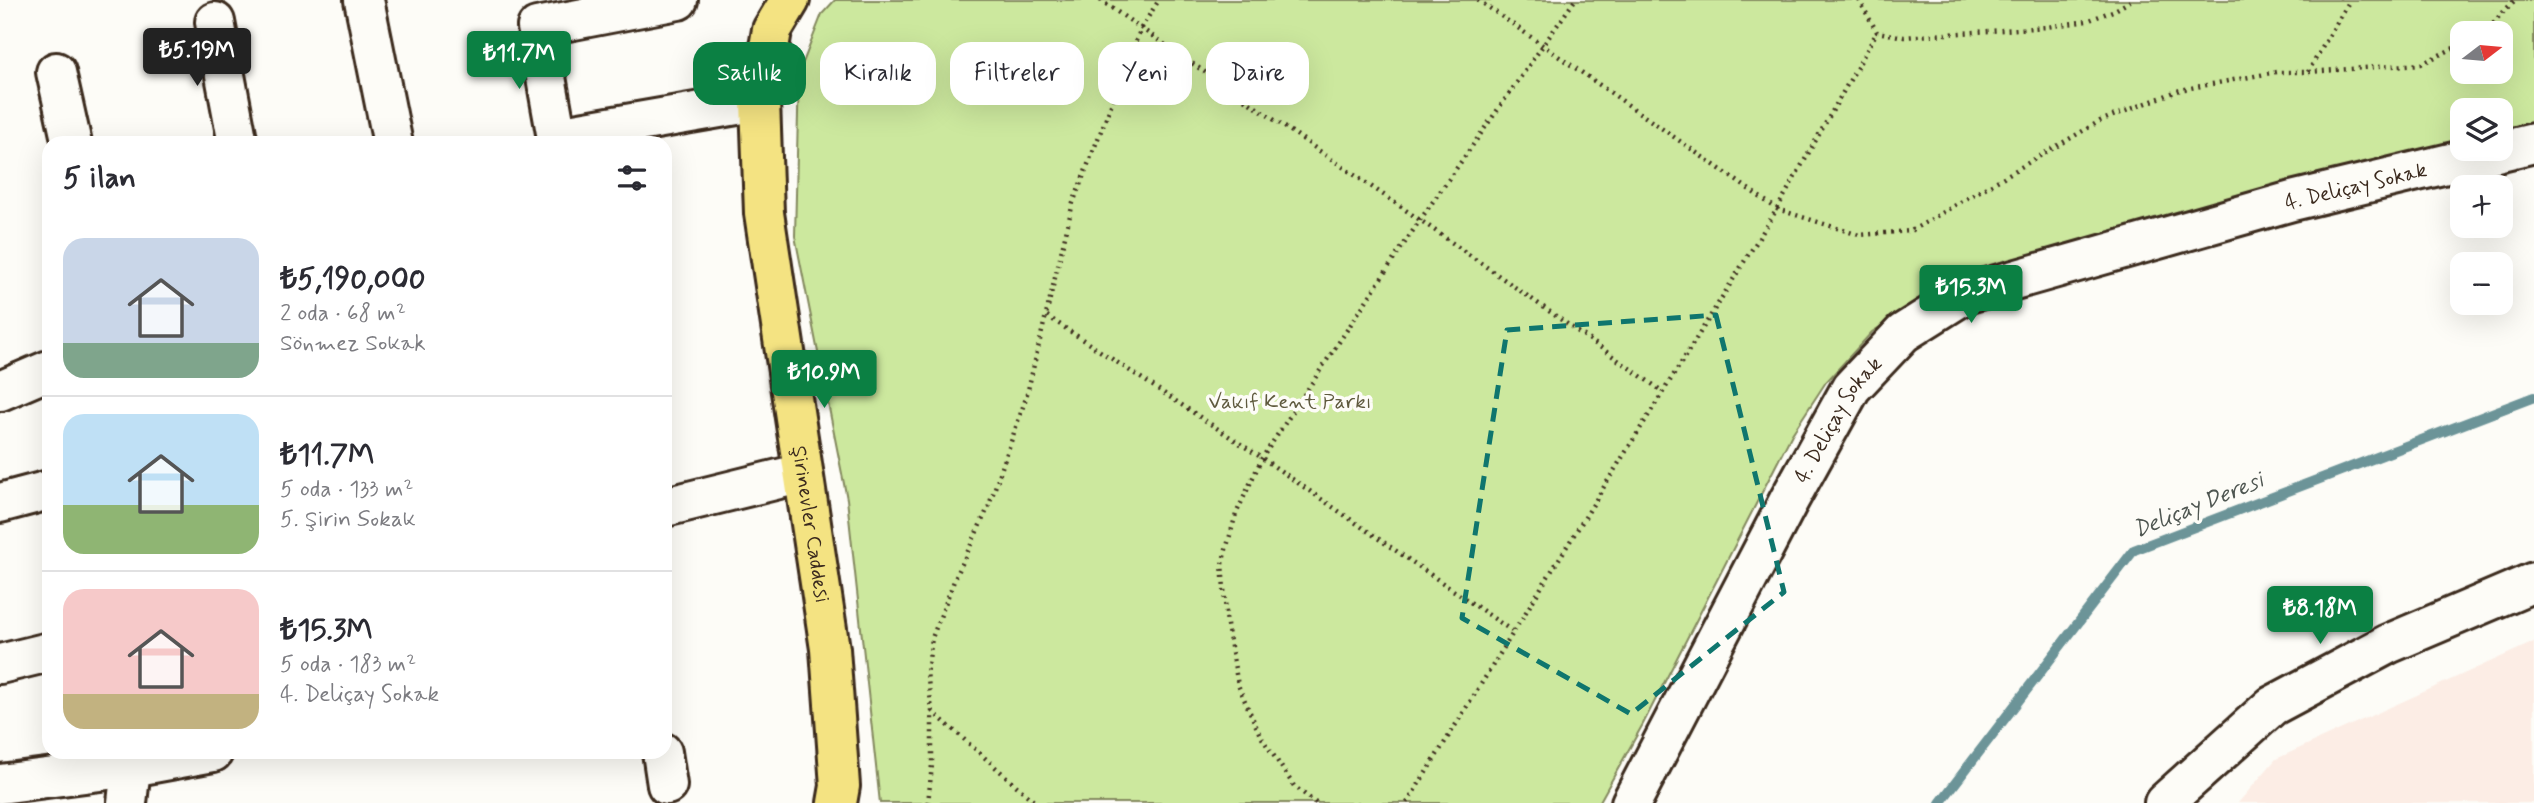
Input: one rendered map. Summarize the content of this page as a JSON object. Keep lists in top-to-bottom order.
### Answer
{
  "streets": {
    "main road": ["Şirinevler Caddesi"],
    "street": ["4. Deliçay Sokak"]
  },
  "water": ["Deliçay Deresi"],
  "parks": ["Vakıf Kent Parkı"],
  "north": "right",
  "page": {
    "map_buttons": ["+", "−"],
    "price": [
      "₺5.19M",
      "₺11.7M",
      "₺15.3M",
      "₺10.9M",
      "₺8.18M"
    ],
    "chip": [
      "Satılık",
      "Kiralık",
      "Filtreler",
      "Yeni",
      "Daire"
    ],
    "heading": "5 ilan",
    "list": [
      {
        "name": "₺5,190,000",
        "note": "2 oda · 68 m² · Sönmez Sokak"
      },
      {
        "name": "₺11.7M",
        "note": "5 oda · 133 m² · 5. Şirin Sokak"
      },
      {
        "name": "₺15.3M",
        "note": "5 oda · 183 m² · 4. Deliçay Sokak"
      }
    ]
  }
}
